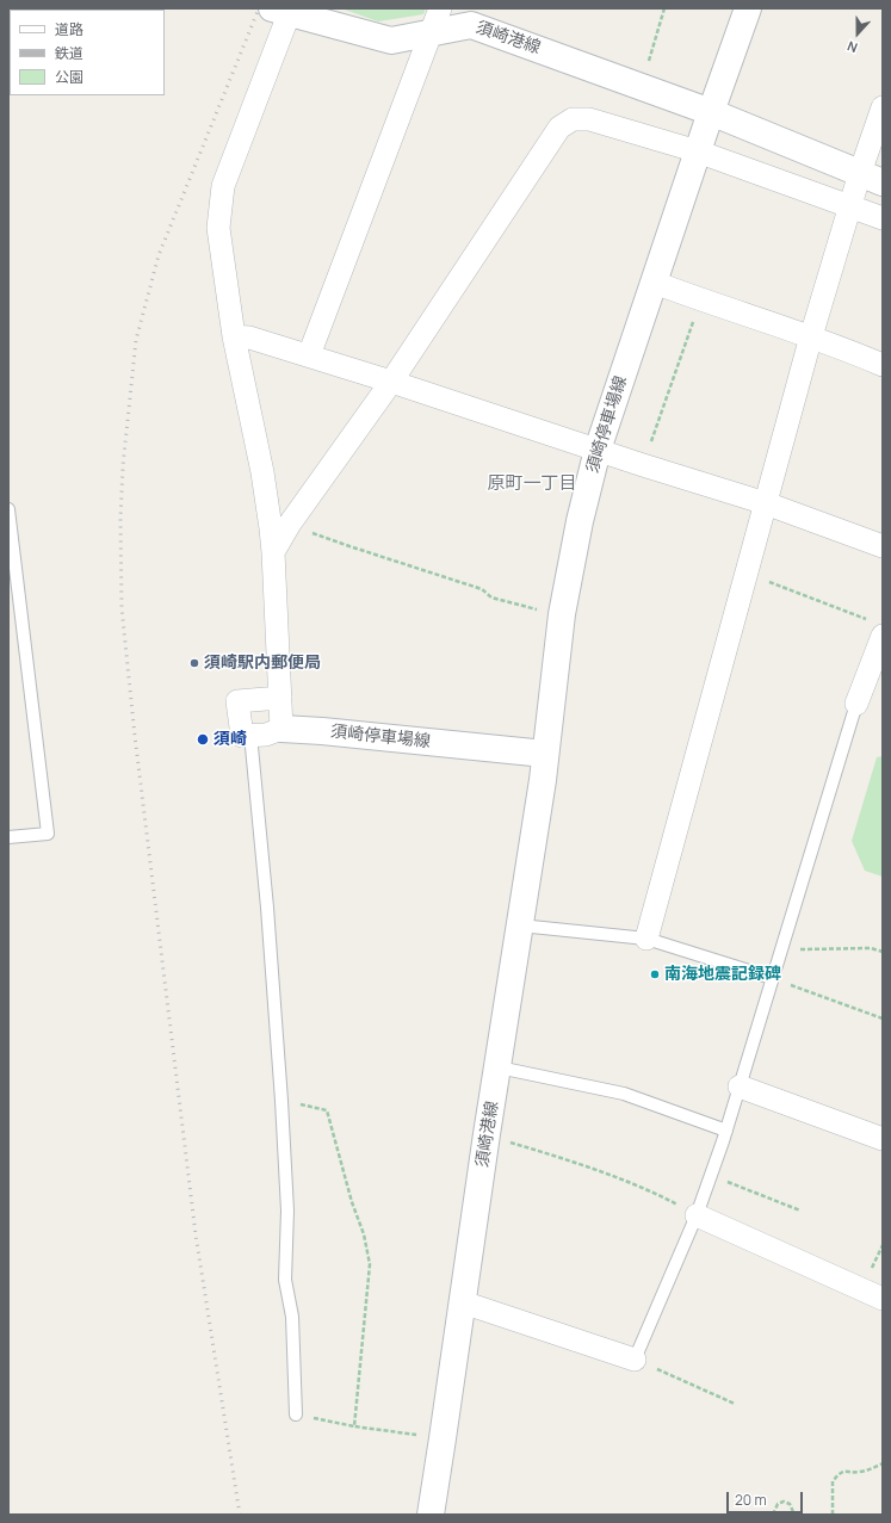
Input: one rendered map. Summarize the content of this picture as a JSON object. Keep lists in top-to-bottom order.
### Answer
{
  "streets": {
    "main road": ["須崎港線", "須崎停車場線"]
  },
  "crossings": [
    ["須崎港線", "須崎停車場線"]
  ],
  "districts": ["原町一丁目"],
  "places": ["須崎駅内郵便局", "須崎", "南海地震記録碑"],
  "legend": ["道路", "鉄道", "公園"],
  "scale_bar": "20 m",
  "north": "bottom"
}
